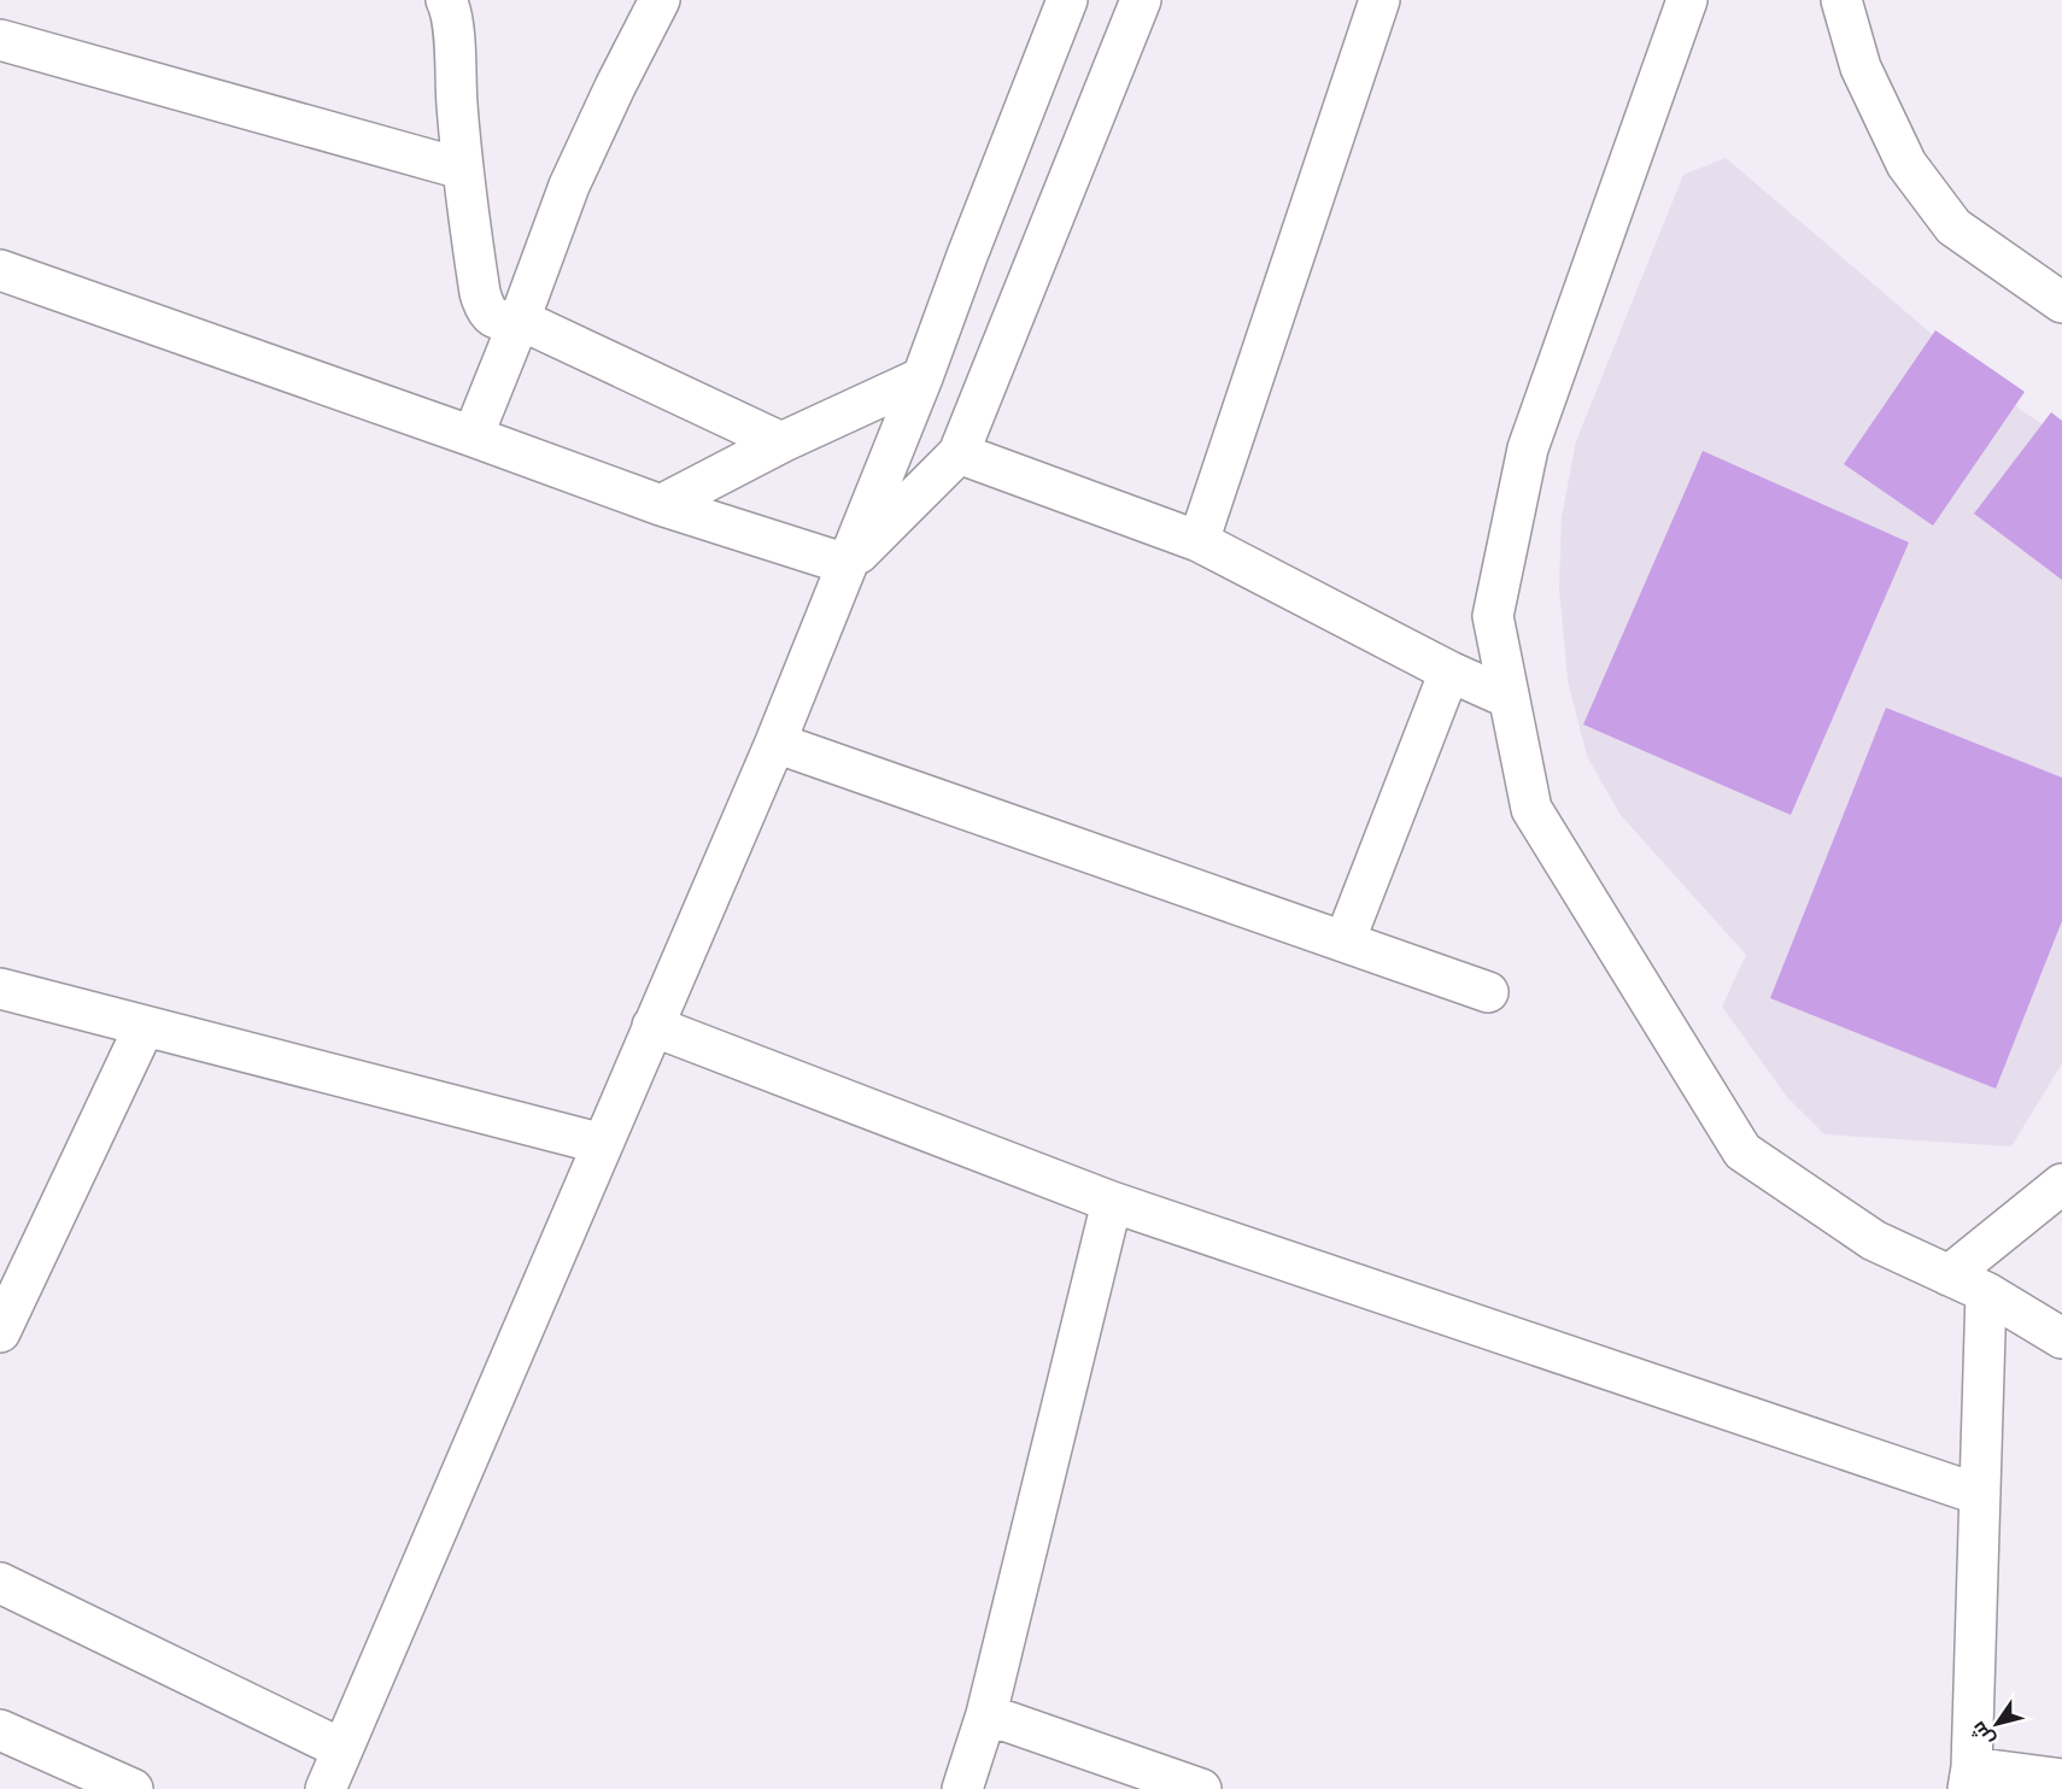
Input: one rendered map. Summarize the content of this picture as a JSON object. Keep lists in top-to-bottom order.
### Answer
{
  "north": "bottom left"
}
